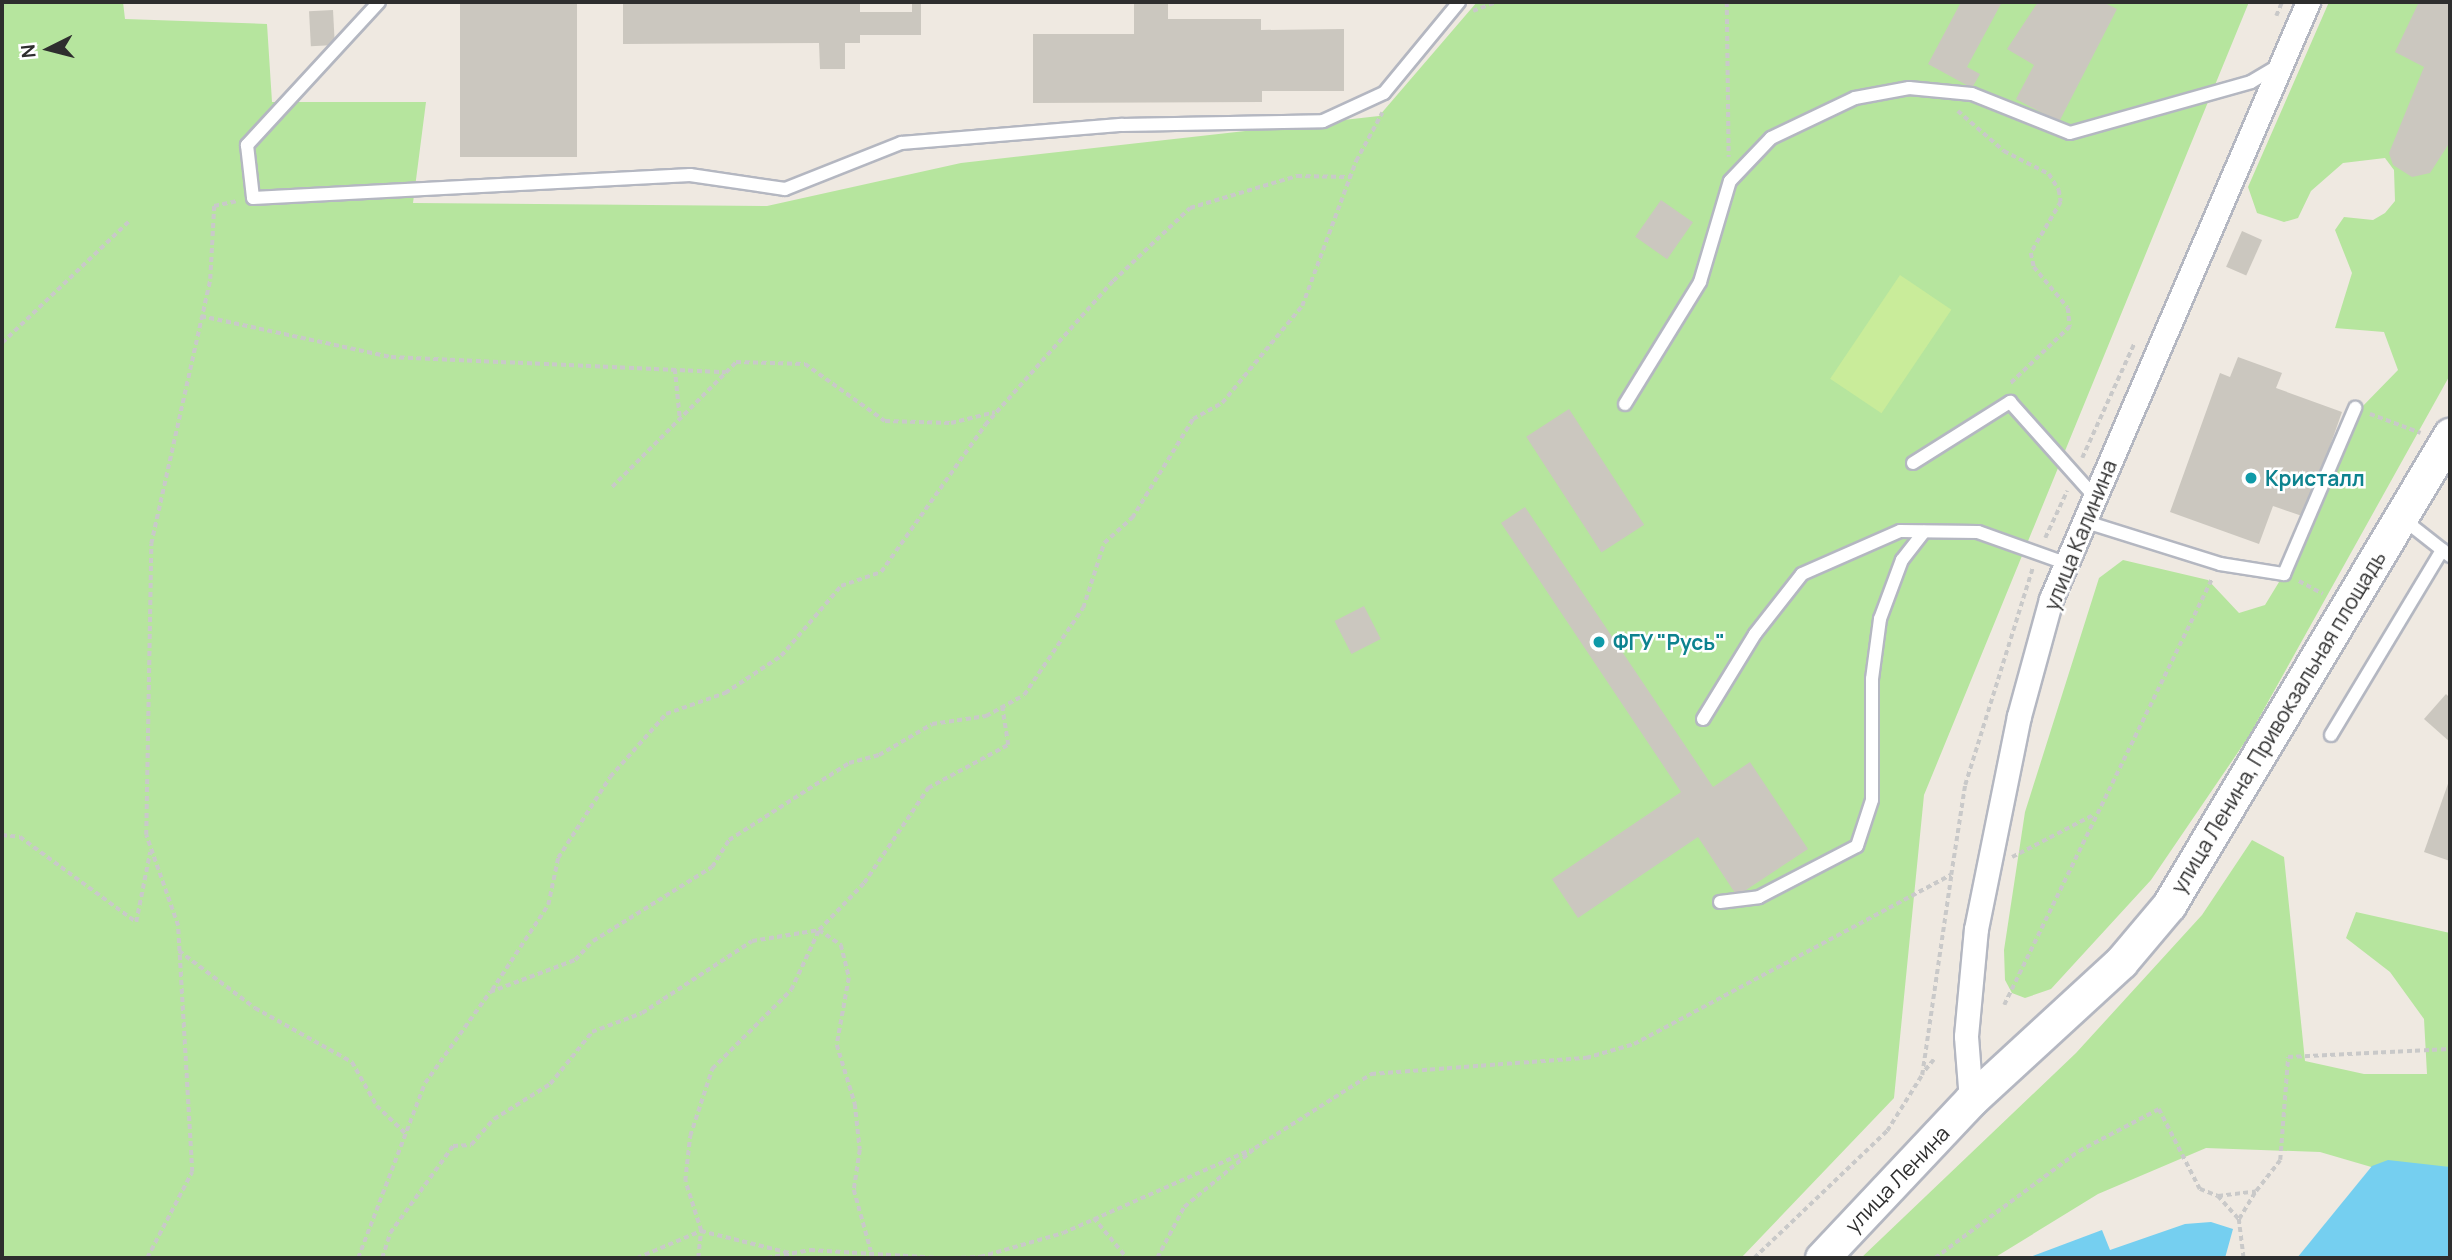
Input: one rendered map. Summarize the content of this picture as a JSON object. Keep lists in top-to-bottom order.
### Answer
{
  "streets": {
    "main road": ["улица Ленина, Привокзальная площадь", "улица Ленина"],
    "street": ["улица Калинина"]
  },
  "crossings": [
    ["улица Калинина", "улица Ленина, Привокзальная площадь"],
    ["улица Калинина", "улица Ленина"],
    ["улица Ленина, Привокзальная площадь", "улица Ленина"]
  ],
  "places": ["Кристалл", "ФГУ \"Русь\""],
  "north": "left"
}
